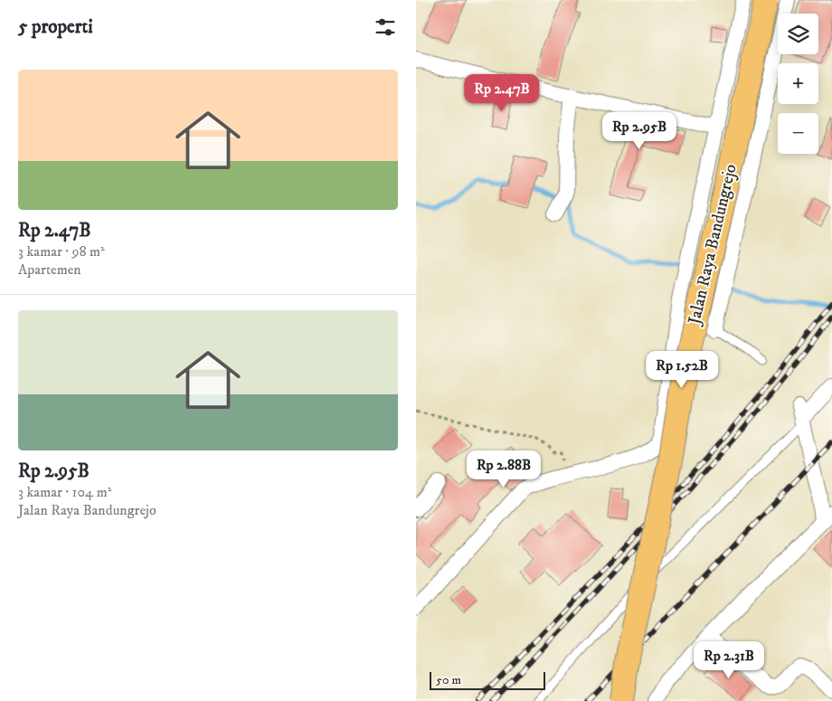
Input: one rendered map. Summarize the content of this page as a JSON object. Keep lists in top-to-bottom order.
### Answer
{
  "streets": {
    "main road": ["Jalan Raya Bandungrejo"]
  },
  "scale_bar": "50 m",
  "page": {
    "heading": "5 properti",
    "map_buttons": ["+", "−"],
    "list": [
      {
        "name": "Rp 2.47B",
        "note": "3 kamar · 98 m² · Apartemen"
      },
      {
        "name": "Rp 2.95B",
        "note": "3 kamar · 104 m² · Jalan Raya Bandungrejo"
      }
    ],
    "price": [
      "Rp 2.47B",
      "Rp 2.95B",
      "Rp 1.52B",
      "Rp 2.88B",
      "Rp 2.31B"
    ],
    "scale": "50 m"
  }
}
